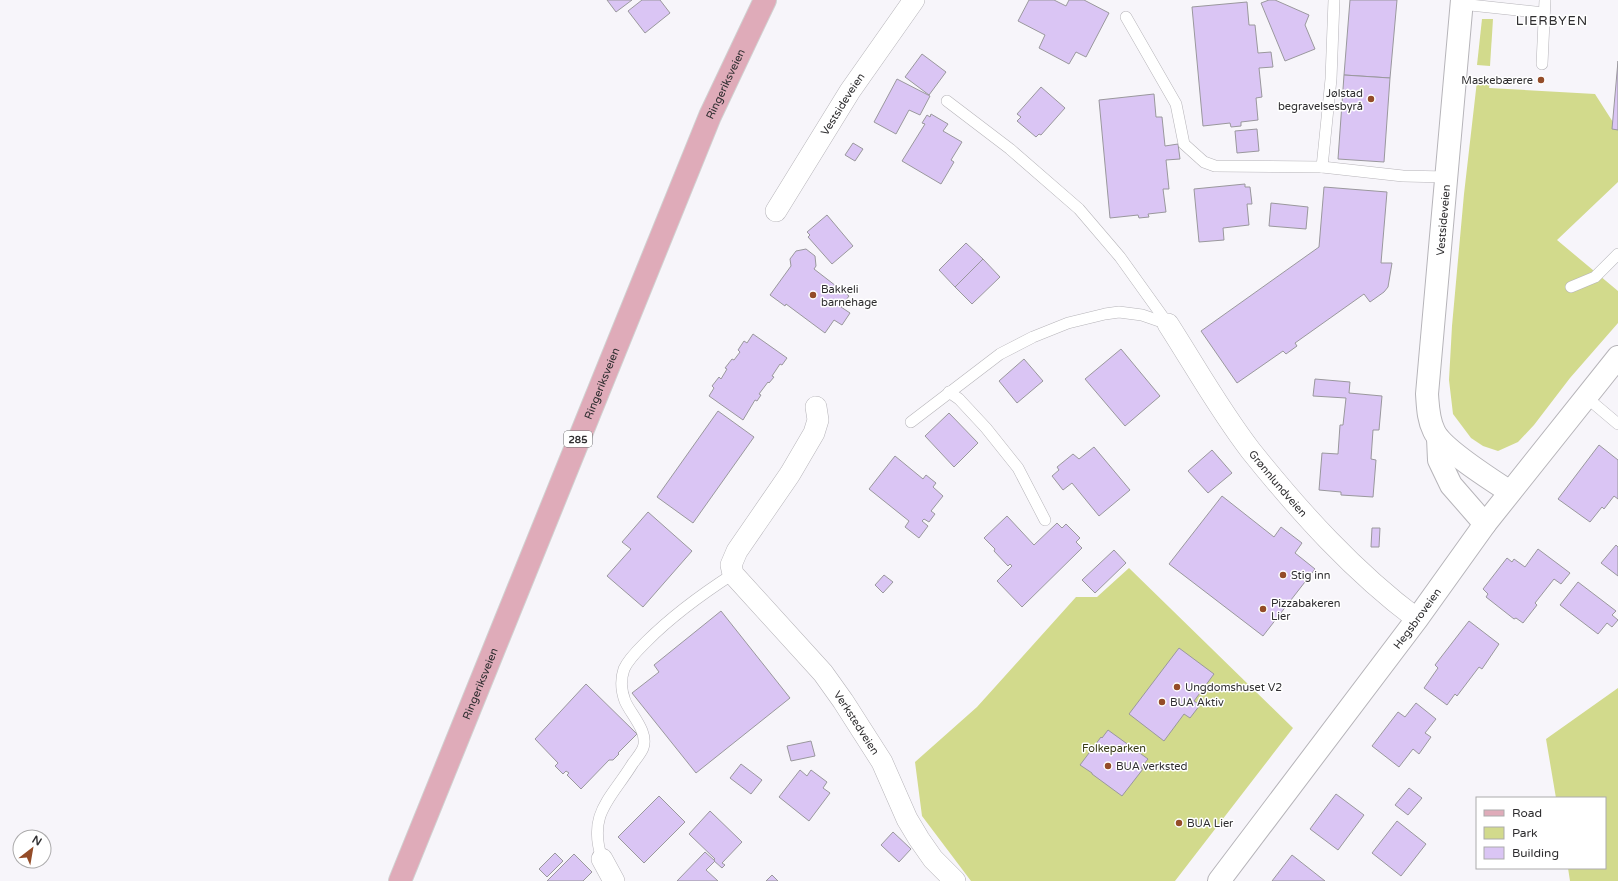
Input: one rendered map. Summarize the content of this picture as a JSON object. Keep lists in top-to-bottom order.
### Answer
{
  "streets": {
    "main road": ["Ringeriksveien", "285"],
    "street": [
      "Vestsideveien",
      "Grønnlundveien",
      "Hegsbroveien",
      "Verkstedveien"
    ]
  },
  "crossings": [
    ["Vestsideveien", "Hegsbroveien"],
    ["Grønnlundveien", "Hegsbroveien"]
  ],
  "districts": ["LIERBYEN"],
  "parks": ["Folkeparken"],
  "places": [
    "Maskebærere",
    "Jølstad begravelsesbyrå",
    "Bakkeli barnehage",
    "Stig inn",
    "Pizzabakeren Lier",
    "Ungdomshuset V2",
    "BUA Aktiv",
    "BUA verksted",
    "BUA Lier"
  ],
  "legend": ["Road", "Park", "Building"],
  "north": "top right"
}
